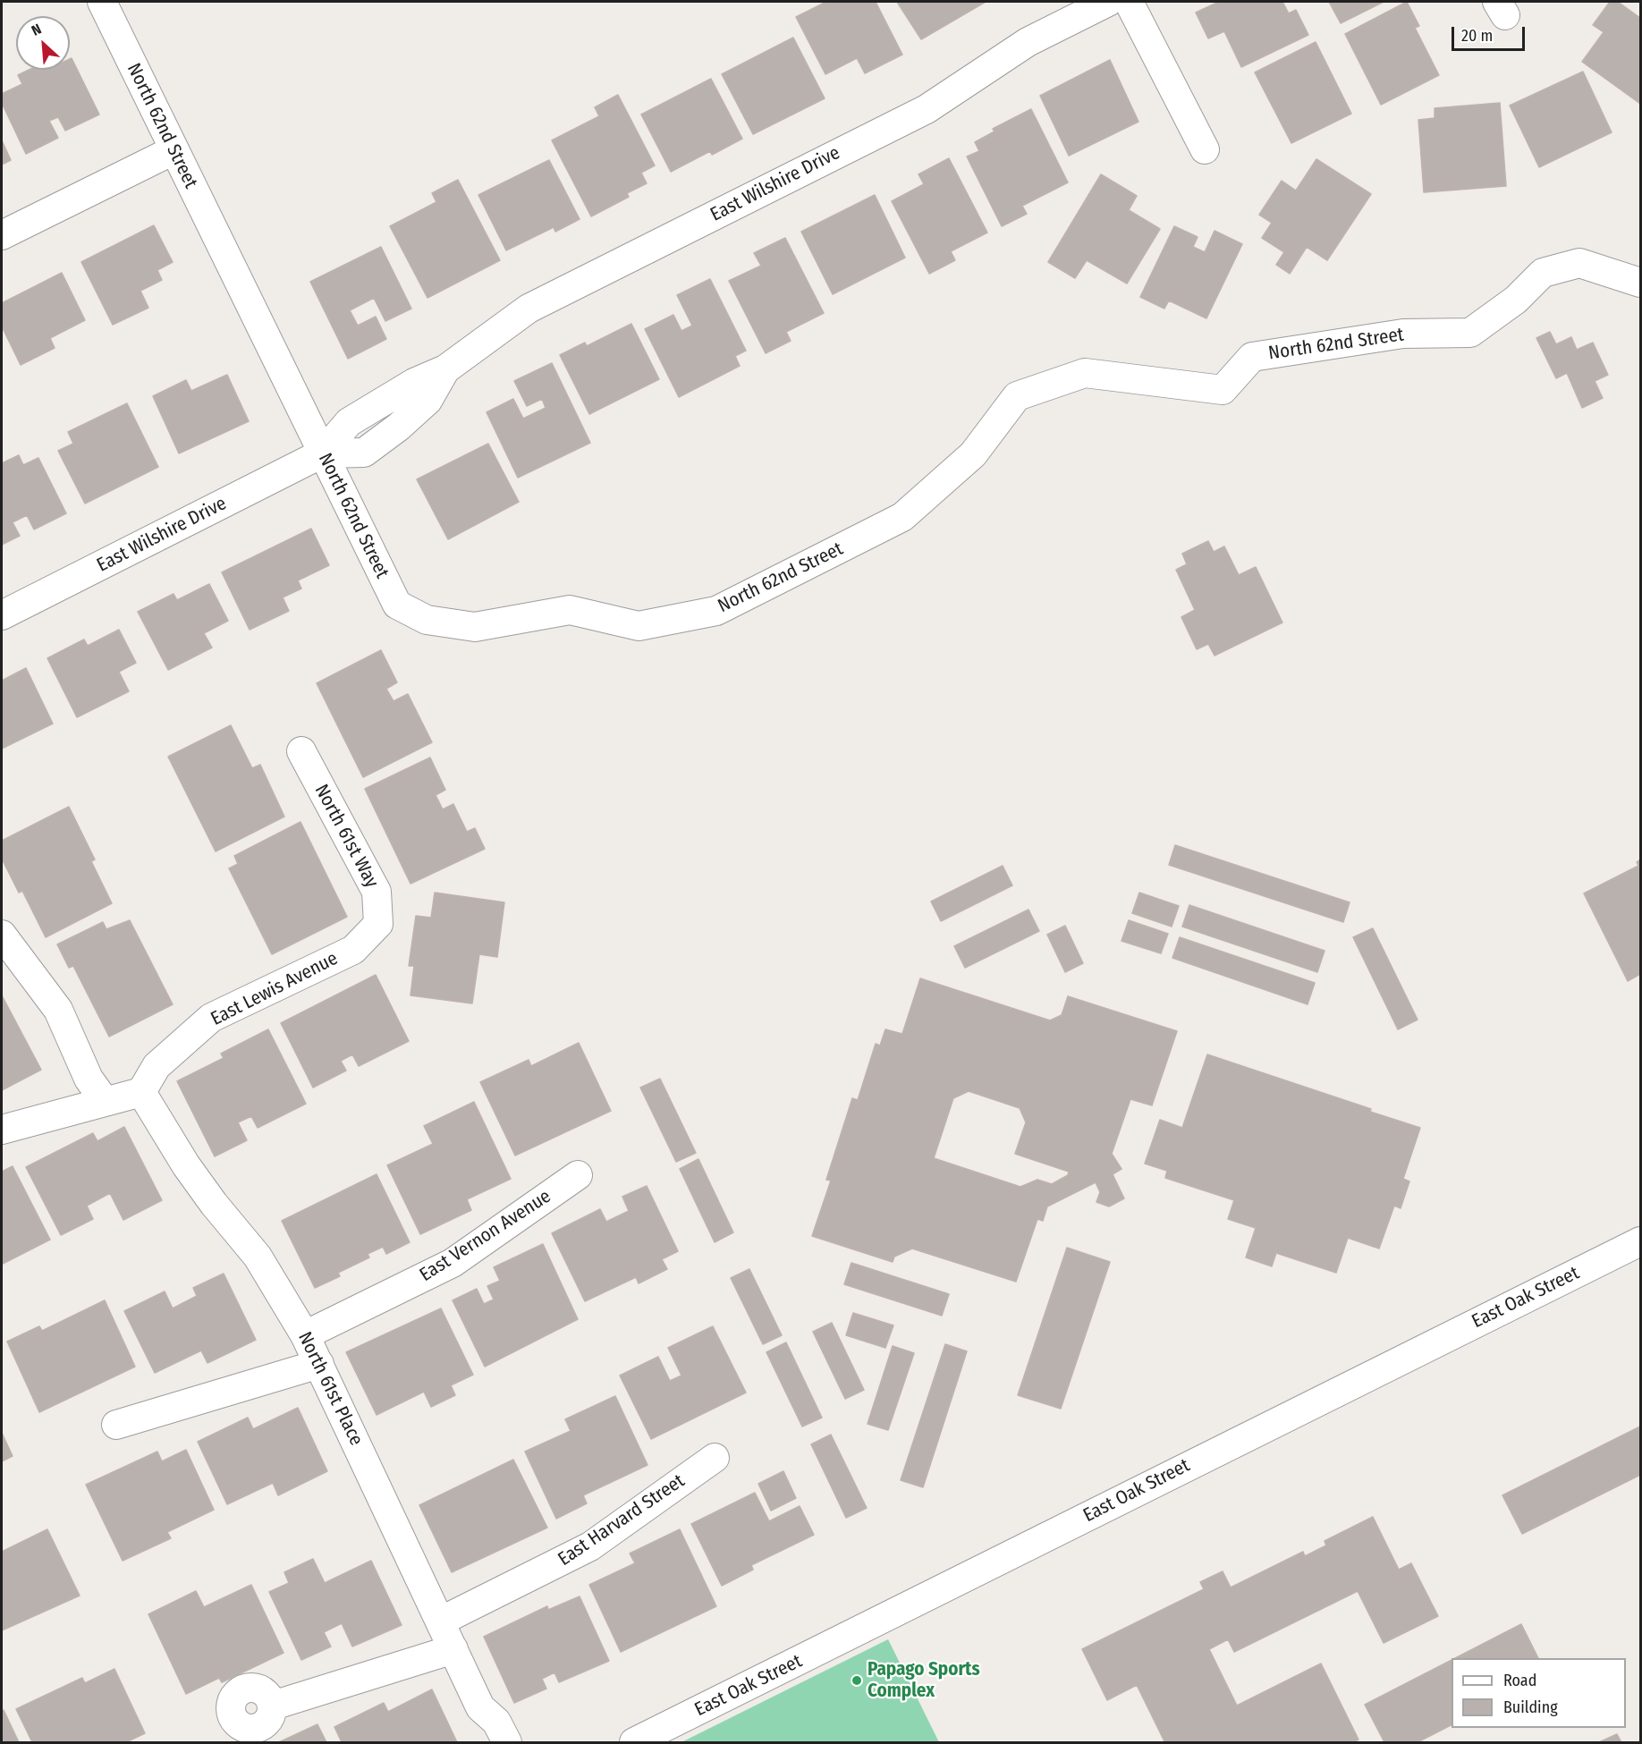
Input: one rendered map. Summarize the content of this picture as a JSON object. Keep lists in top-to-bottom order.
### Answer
{
  "streets": {
    "street": [
      "North 62nd Street",
      "East Wilshire Drive",
      "North 61st Way",
      "East Lewis Avenue",
      "East Vernon Avenue",
      "East Oak Street",
      "North 61st Place",
      "East Harvard Street"
    ]
  },
  "crossings": [
    ["North 62nd Street", "East Wilshire Drive"],
    ["North 61st Way", "East Lewis Avenue"],
    ["East Lewis Avenue", "North 61st Place"],
    ["East Vernon Avenue", "North 61st Place"],
    ["North 61st Place", "East Harvard Street"]
  ],
  "places": ["Papago Sports Complex"],
  "legend": ["Road", "Building"],
  "scale_bar": "20 m",
  "north": "top left"
}
